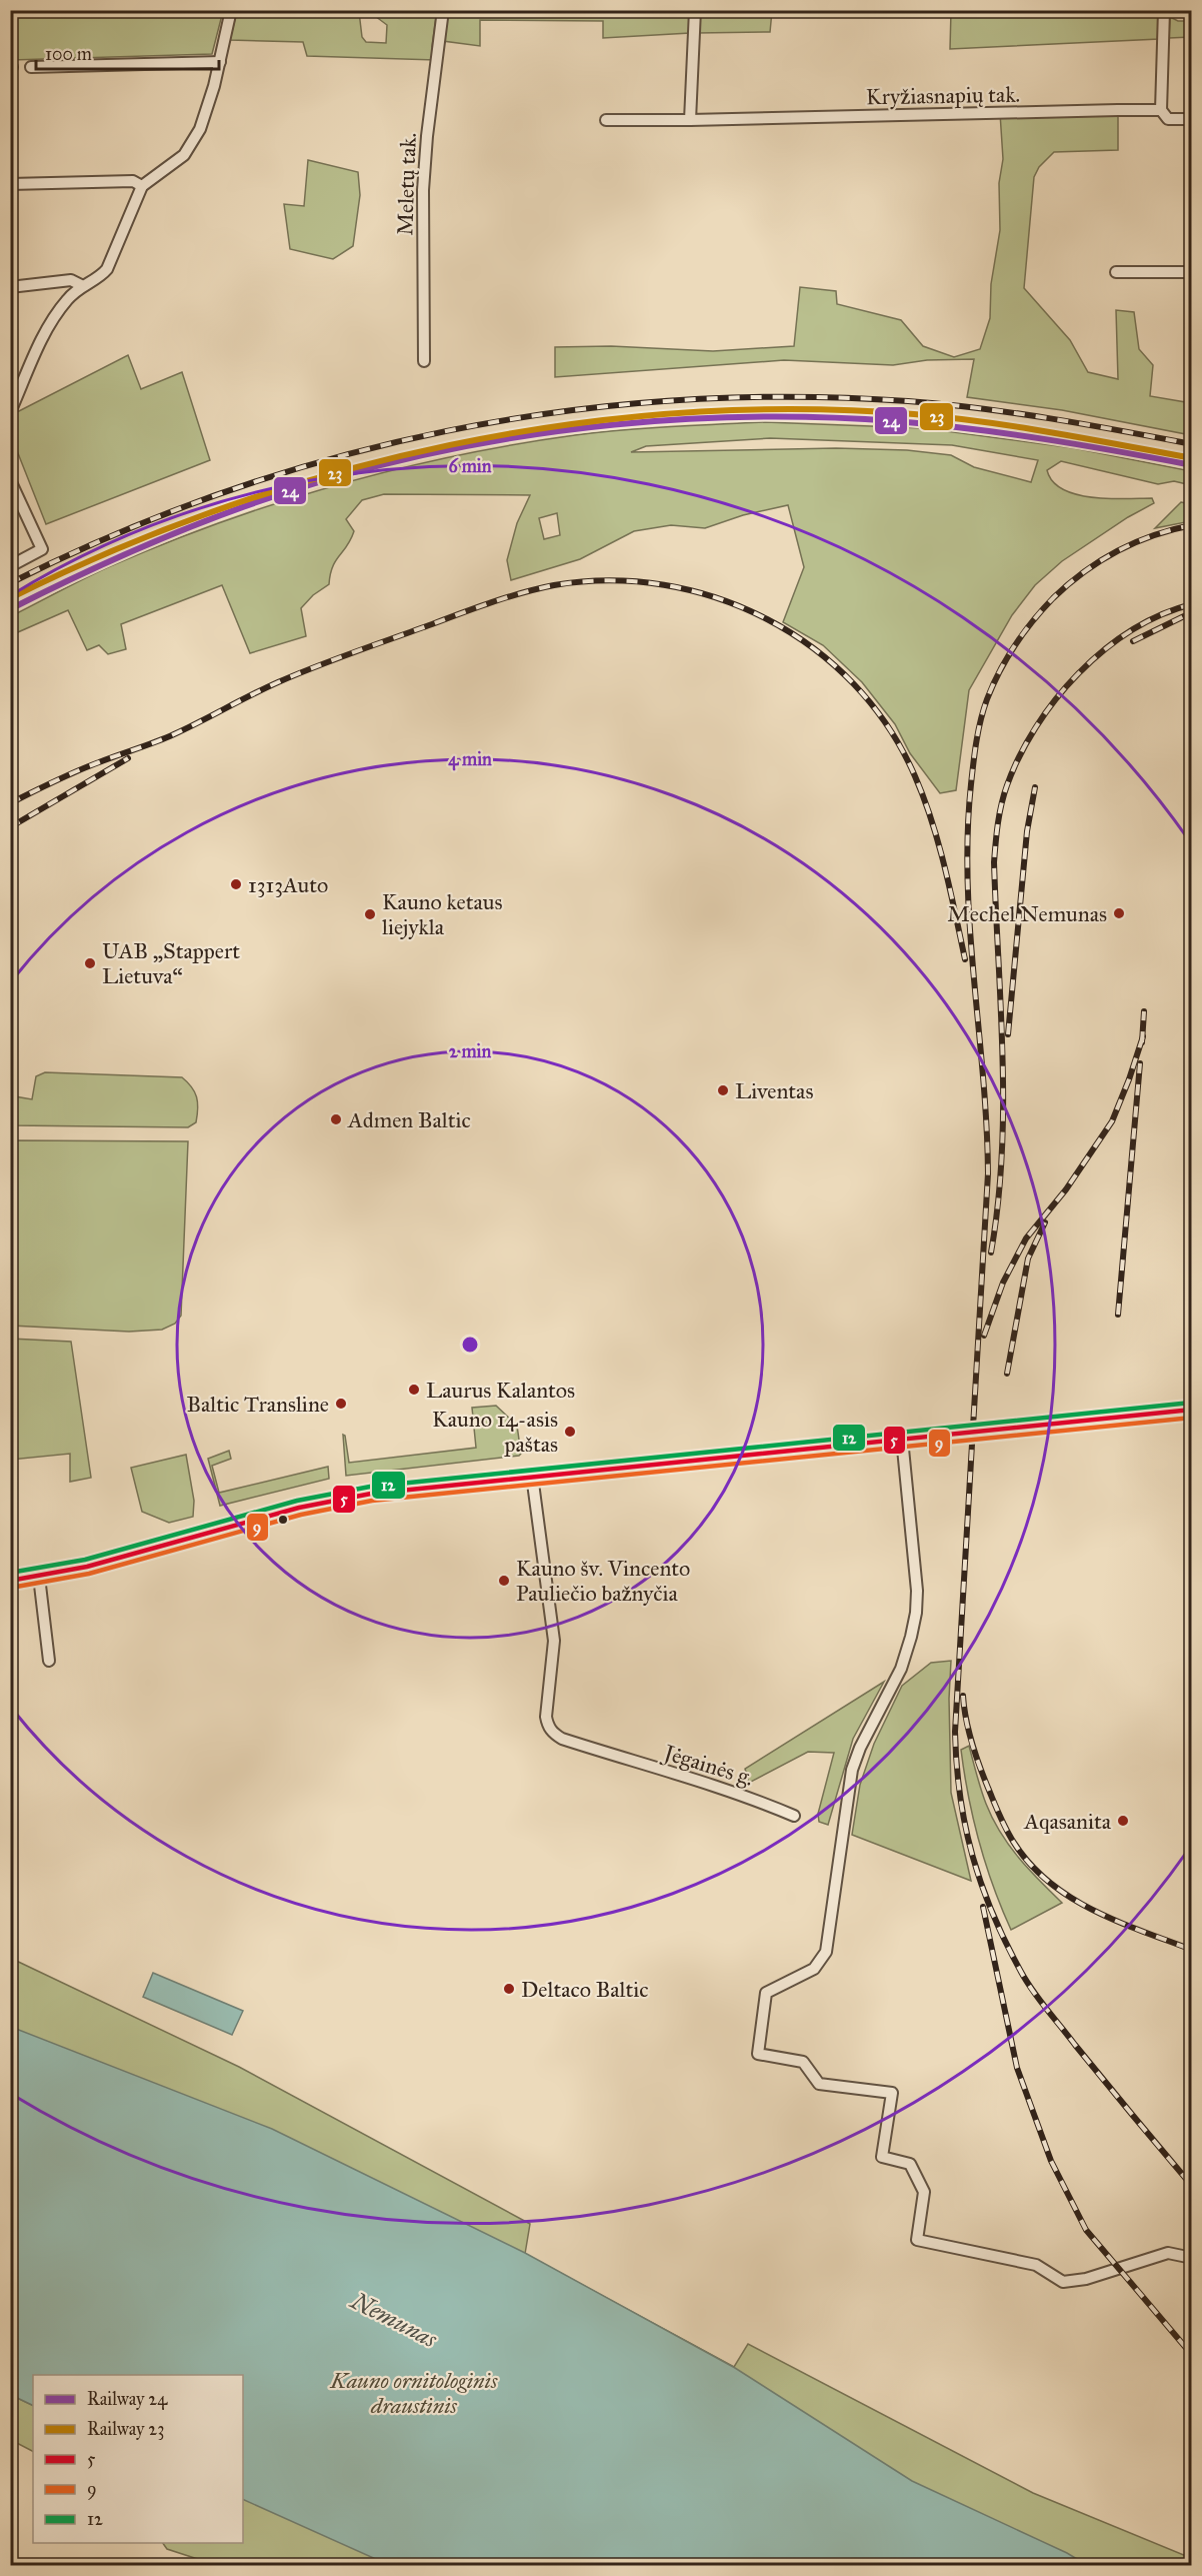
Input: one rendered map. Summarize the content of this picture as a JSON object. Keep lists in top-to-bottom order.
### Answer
{
  "streets": {
    "street": ["Kryžiasnapių tak.", "Meletų tak.", "Jėgainės g."]
  },
  "water": ["Nemunas"],
  "parks": ["Kauno ornitologinis draustinis"],
  "places": [
    "1313Auto",
    "Mechel Nemunas",
    "Kauno ketaus liejykla",
    "UAB „Stappert Lietuva“",
    "Liventas",
    "Admen Baltic",
    "Laurus Kalantos",
    "Baltic Transline",
    "Kauno 14-asis paštas",
    "Kauno šv. Vincento Pauliečio bažnyčia",
    "Aqasanita",
    "Deltaco Baltic"
  ],
  "lines": [
    "rail line 23",
    "rail line 24",
    "transit line 12",
    "transit line 5",
    "transit line 9"
  ],
  "legend": [
    "Railway 24",
    "Railway 23",
    "5",
    "9",
    "12"
  ],
  "scale_bar": "100 m",
  "rings": ["6 min", "4 min", "2 min"]
}
